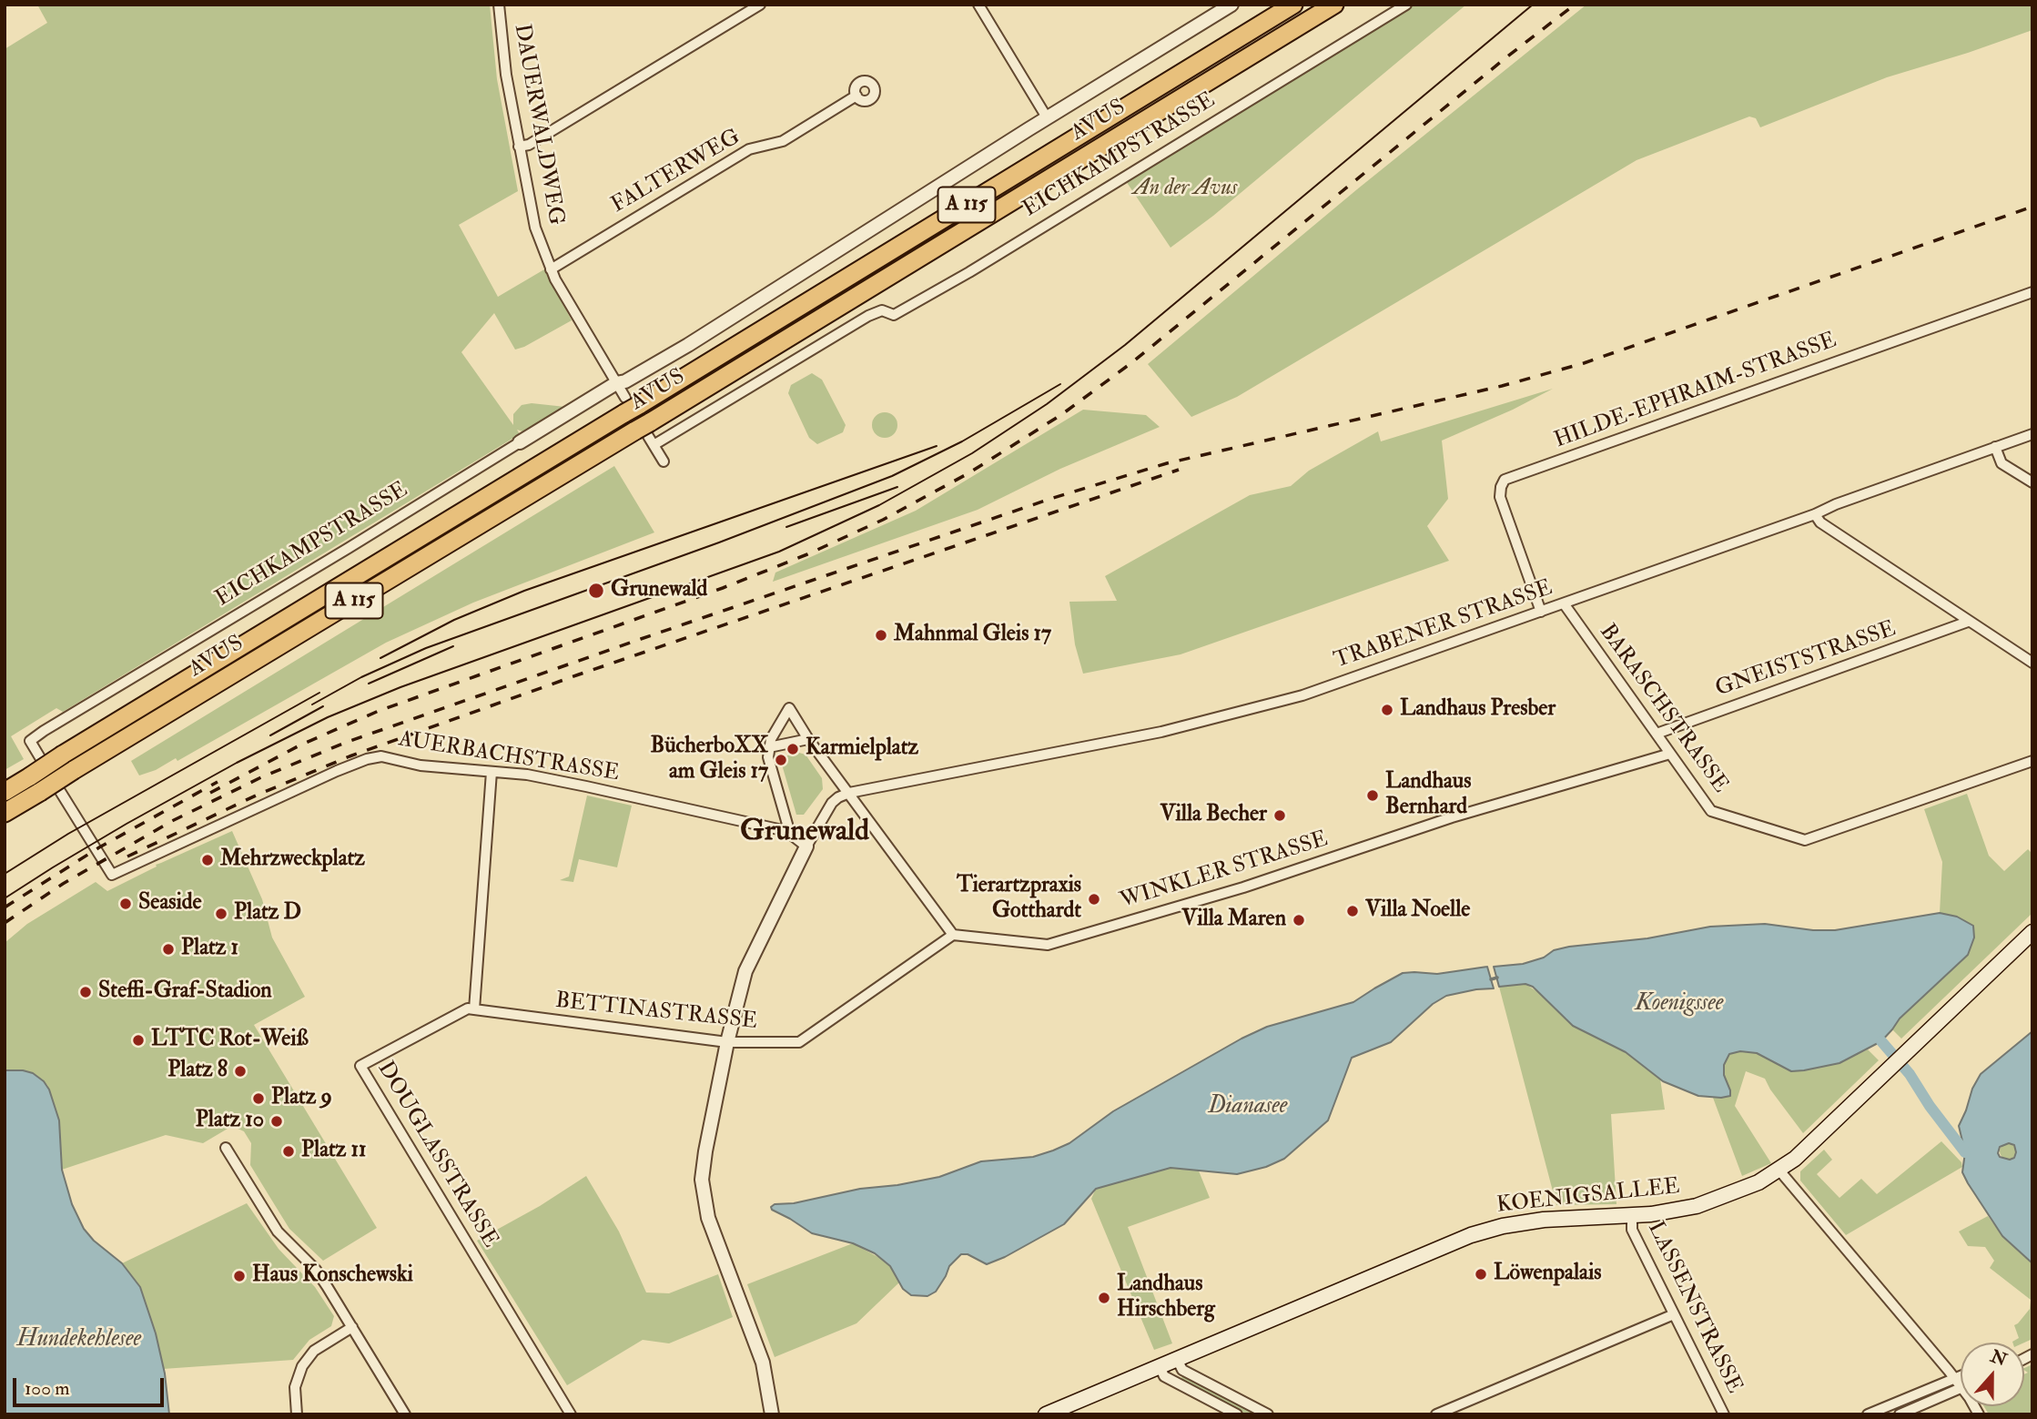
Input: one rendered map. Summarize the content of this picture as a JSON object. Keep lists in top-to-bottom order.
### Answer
{
  "streets": {
    "highway": ["AVUS", "A 115"],
    "main road": ["KOENIGSALLEE"],
    "street": [
      "DAUERWALDWEG",
      "EICHKAMPSTRASSE",
      "FALTERWEG",
      "HILDE-EPHRAIM-STRASSE",
      "TRABENER STRASSE",
      "GNEISTSTRASSE",
      "BARASCHSTRASSE",
      "AUERBACHSTRASSE",
      "WINKLER STRASSE",
      "BETTINASTRASSE",
      "DOUGLASSTRASSE",
      "LASSENSTRASSE"
    ]
  },
  "crossings": [
    ["AVUS", "EICHKAMPSTRASSE"],
    ["DAUERWALDWEG", "EICHKAMPSTRASSE"],
    ["DAUERWALDWEG", "FALTERWEG"],
    ["EICHKAMPSTRASSE", "AUERBACHSTRASSE"],
    ["HILDE-EPHRAIM-STRASSE", "TRABENER STRASSE"],
    ["TRABENER STRASSE", "BARASCHSTRASSE"],
    ["GNEISTSTRASSE", "BARASCHSTRASSE"],
    ["BARASCHSTRASSE", "WINKLER STRASSE"],
    ["WINKLER STRASSE", "BETTINASTRASSE"],
    ["BETTINASTRASSE", "DOUGLASSTRASSE"],
    ["KOENIGSALLEE", "LASSENSTRASSE"]
  ],
  "districts": ["Grunewald"],
  "water": ["Koenigssee", "Dianasee", "Hundekehlesee"],
  "parks": ["An der Avus"],
  "places": [
    "Grunewald",
    "Mahnmal Gleis 17",
    "Landhaus Presber",
    "Karmielplatz",
    "BücherboXX am Gleis 17",
    "Landhaus Bernhard",
    "Villa Becher",
    "Mehrzweckplatz",
    "Tierartzpraxis Gotthardt",
    "Seaside",
    "Villa Noelle",
    "Platz D",
    "Villa Maren",
    "Platz 1",
    "Steffi-Graf-Stadion",
    "LTTC Rot-Weiß",
    "Platz 8",
    "Platz 9",
    "Platz 10",
    "Platz 11",
    "Löwenpalais",
    "Haus Konschewski",
    "Landhaus Hirschberg"
  ],
  "scale_bar": "100 m",
  "north": "top"
}
